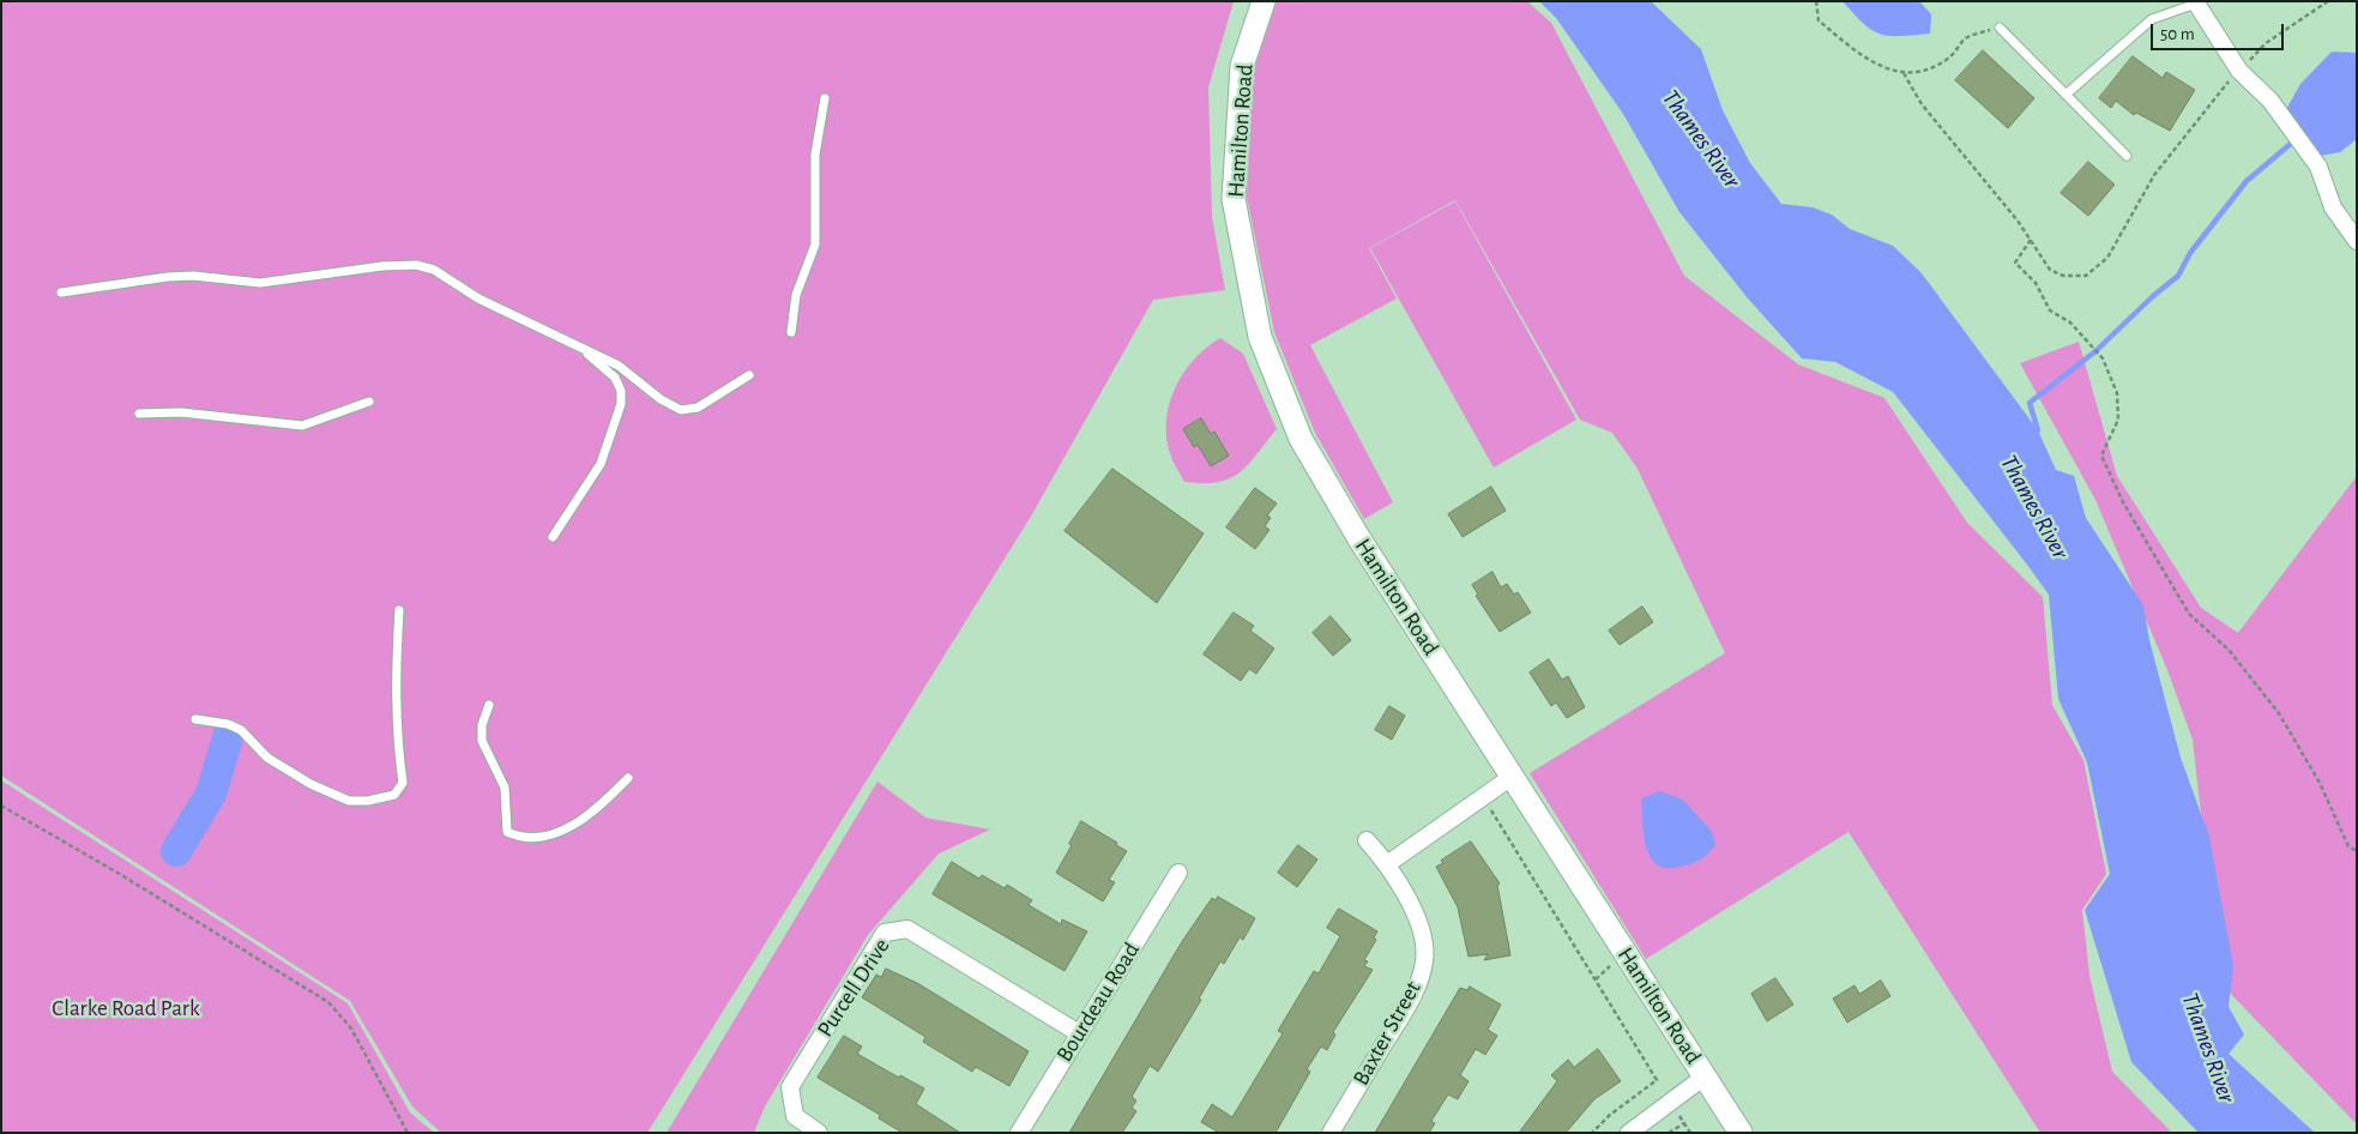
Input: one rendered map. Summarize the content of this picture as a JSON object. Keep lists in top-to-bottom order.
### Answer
{
  "streets": {
    "main road": ["Hamilton Road"],
    "street": ["Purcell Drive", "Bourdeau Road", "Baxter Street"]
  },
  "crossings": [
    ["Purcell Drive", "Bourdeau Road"]
  ],
  "water": ["Thames River"],
  "parks": ["Clarke Road Park"],
  "scale_bar": "50 m"
}
